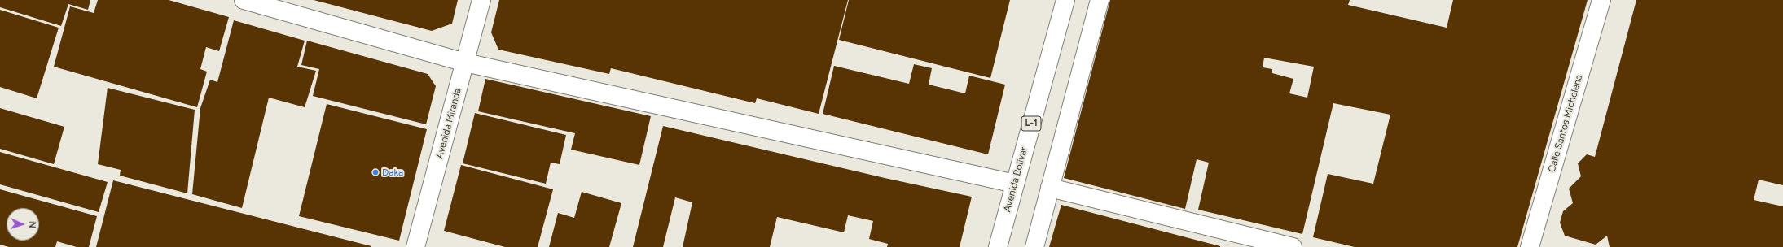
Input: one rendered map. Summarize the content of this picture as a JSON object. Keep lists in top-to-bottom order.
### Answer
{
  "streets": {
    "street": [
      "Avenida Miranda",
      "L-1",
      "Calle Santos Michelena",
      "Avenida Bolívar"
    ]
  },
  "places": ["Daka"],
  "north": "right"
}
